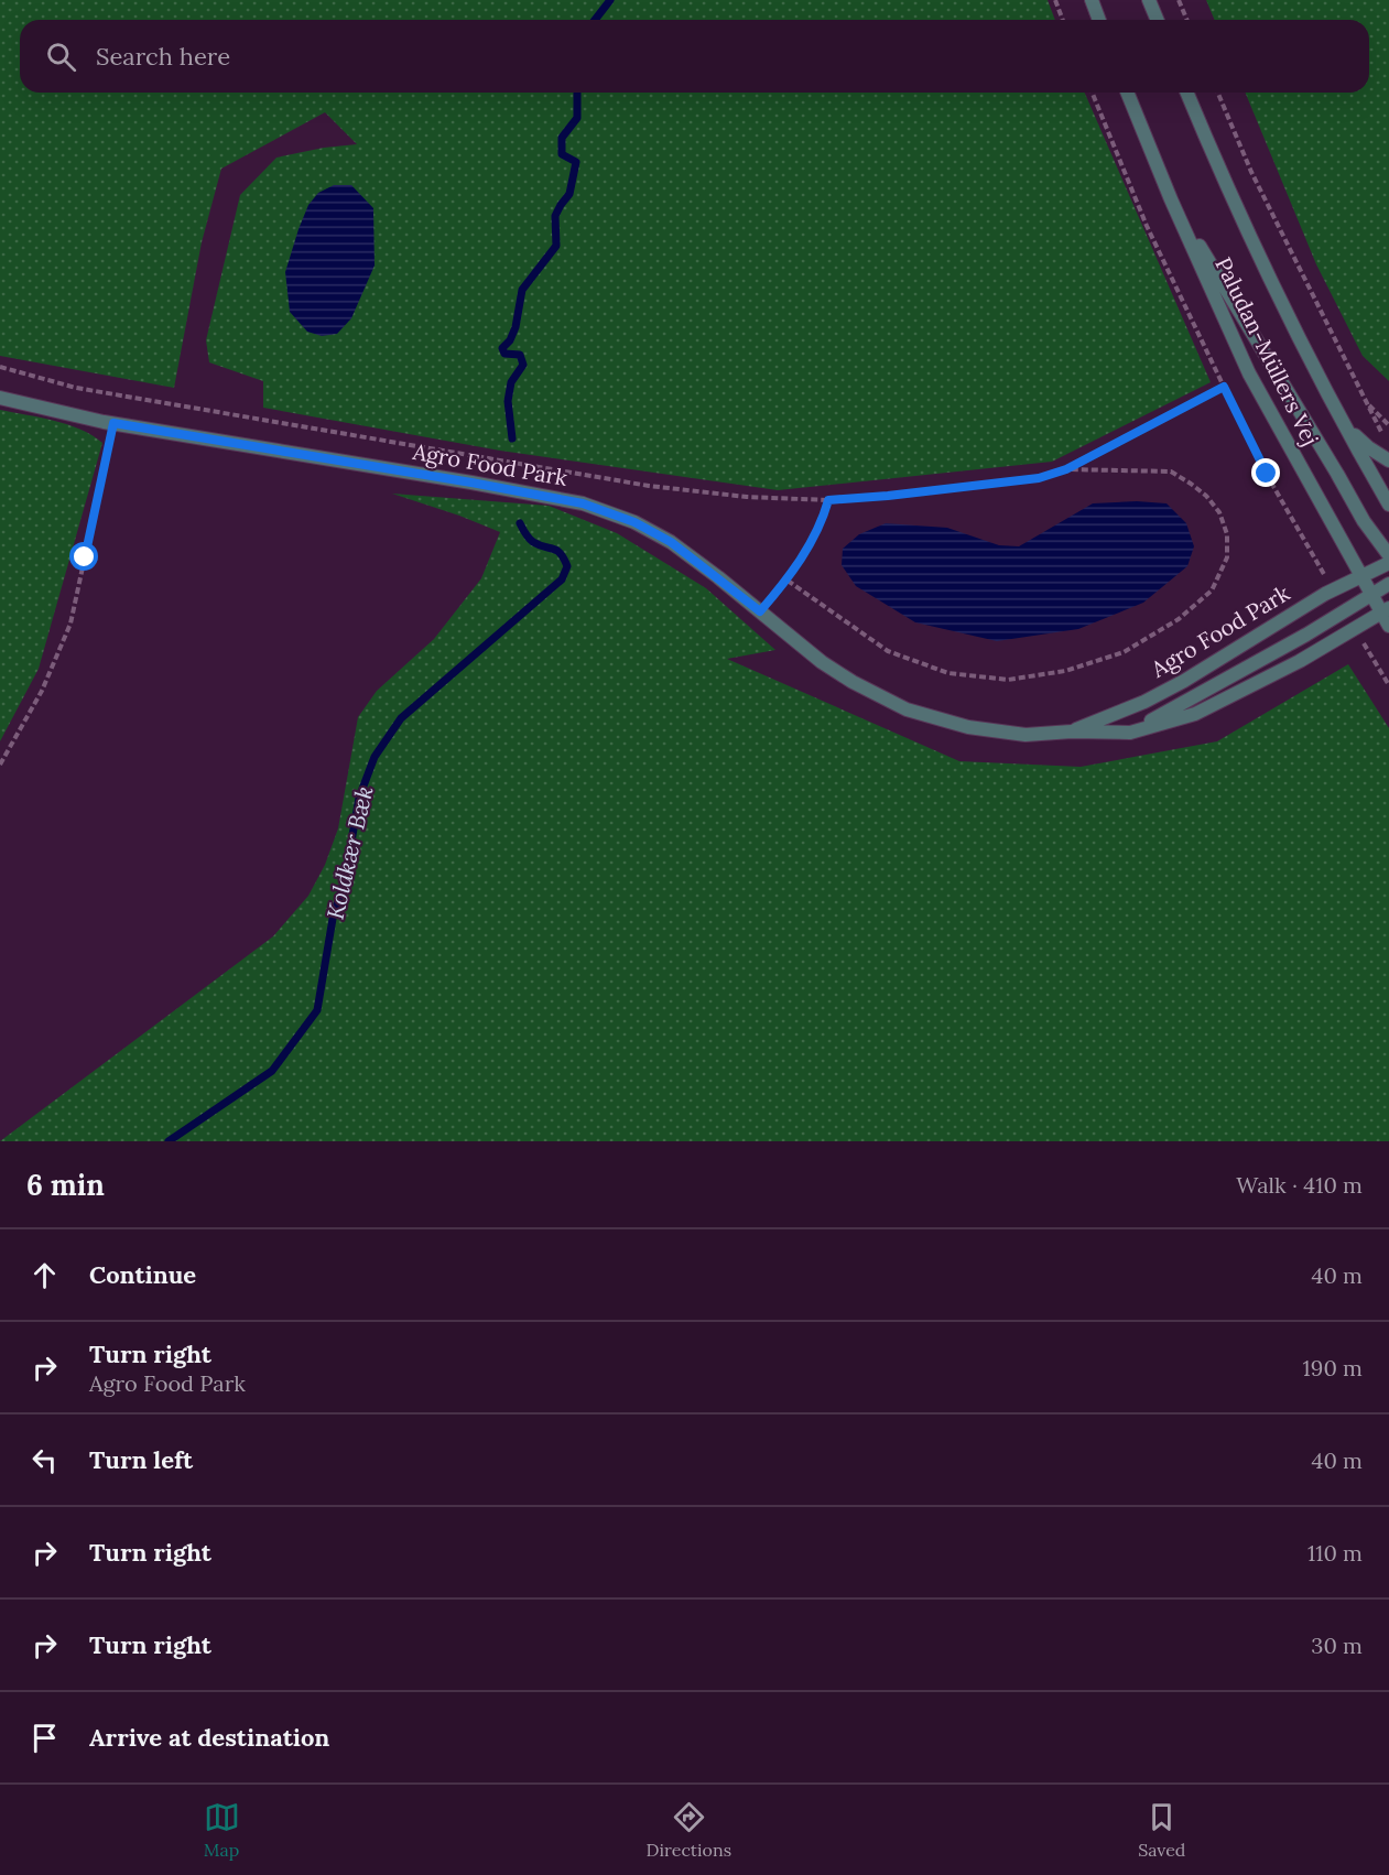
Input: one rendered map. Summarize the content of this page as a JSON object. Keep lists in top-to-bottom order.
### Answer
{
  "streets": {
    "street": ["Paludan-Müllers Vej", "Agro Food Park"]
  },
  "crossings": [
    ["Paludan-Müllers Vej", "Agro Food Park"]
  ],
  "water": ["Koldkær Bæk"],
  "page": {
    "search": "Search here",
    "heading": ["6 min", "Walk · 410 m"],
    "list": [
      ["Continue", "40 m"],
      ["Turn right", "Agro Food Park", "190 m"],
      ["Turn left", "40 m"],
      ["Turn right", "110 m"],
      ["Turn right", "30 m"],
      "Arrive at destination"
    ],
    "nav": ["Map", "Directions", "Saved"]
  }
}
